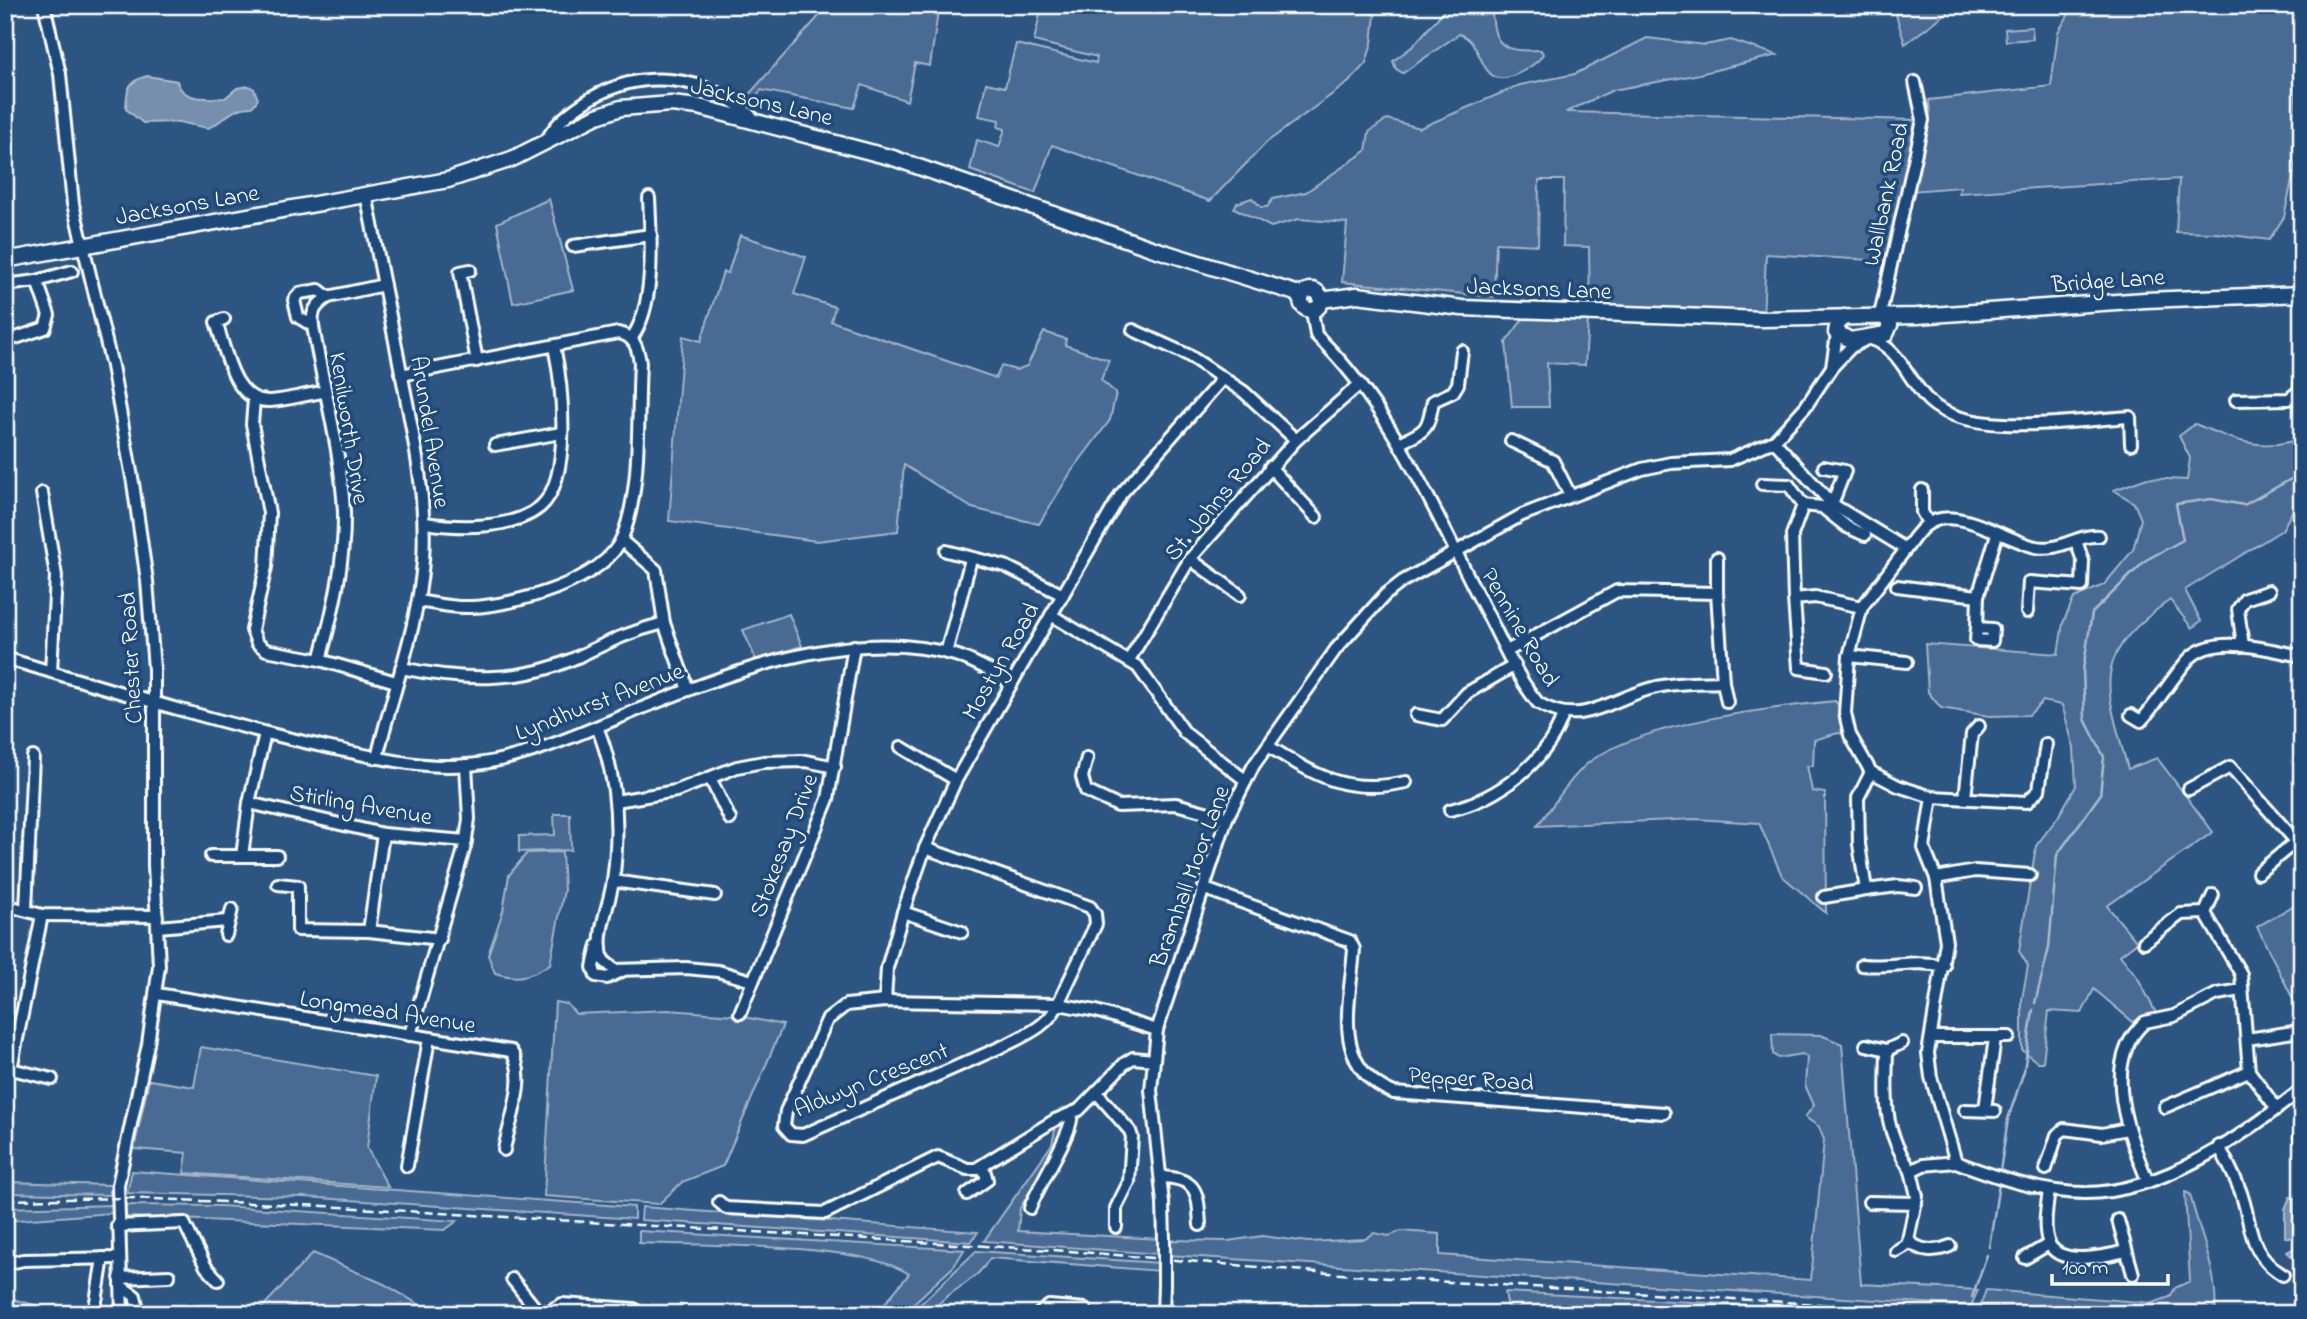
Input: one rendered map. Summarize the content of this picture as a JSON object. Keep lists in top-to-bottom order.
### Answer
{
  "streets": {
    "main road": ["Jacksons Lane", "Bridge Lane"],
    "street": [
      "Wallbank Road",
      "Kenilworth Drive",
      "Arundel Avenue",
      "St. Johns Road",
      "Pennine Road",
      "Chester Road",
      "Mostyn Road",
      "Lyndhurst Avenue",
      "Stirling Avenue",
      "Stokesay Drive",
      "Bramhall Moor Lane",
      "Longmead Avenue",
      "Pepper Road",
      "Aldwyn Crescent"
    ]
  },
  "crossings": [
    ["Jacksons Lane", "Wallbank Road"],
    ["Jacksons Lane", "Bridge Lane"],
    ["Jacksons Lane", "Arundel Avenue"],
    ["Jacksons Lane", "Pennine Road"],
    ["Jacksons Lane", "Chester Road"],
    ["Jacksons Lane", "Bramhall Moor Lane"],
    ["Wallbank Road", "Bridge Lane"],
    ["Kenilworth Drive", "Arundel Avenue"],
    ["Arundel Avenue", "Lyndhurst Avenue"],
    ["St. Johns Road", "Pennine Road"],
    ["Pennine Road", "Bramhall Moor Lane"],
    ["Chester Road", "Lyndhurst Avenue"],
    ["Chester Road", "Longmead Avenue"],
    ["Mostyn Road", "Lyndhurst Avenue"],
    ["Mostyn Road", "Aldwyn Crescent"],
    ["Lyndhurst Avenue", "Stokesay Drive"],
    ["Bramhall Moor Lane", "Pepper Road"],
    ["Bramhall Moor Lane", "Aldwyn Crescent"]
  ],
  "scale_bar": "100 m"
}
